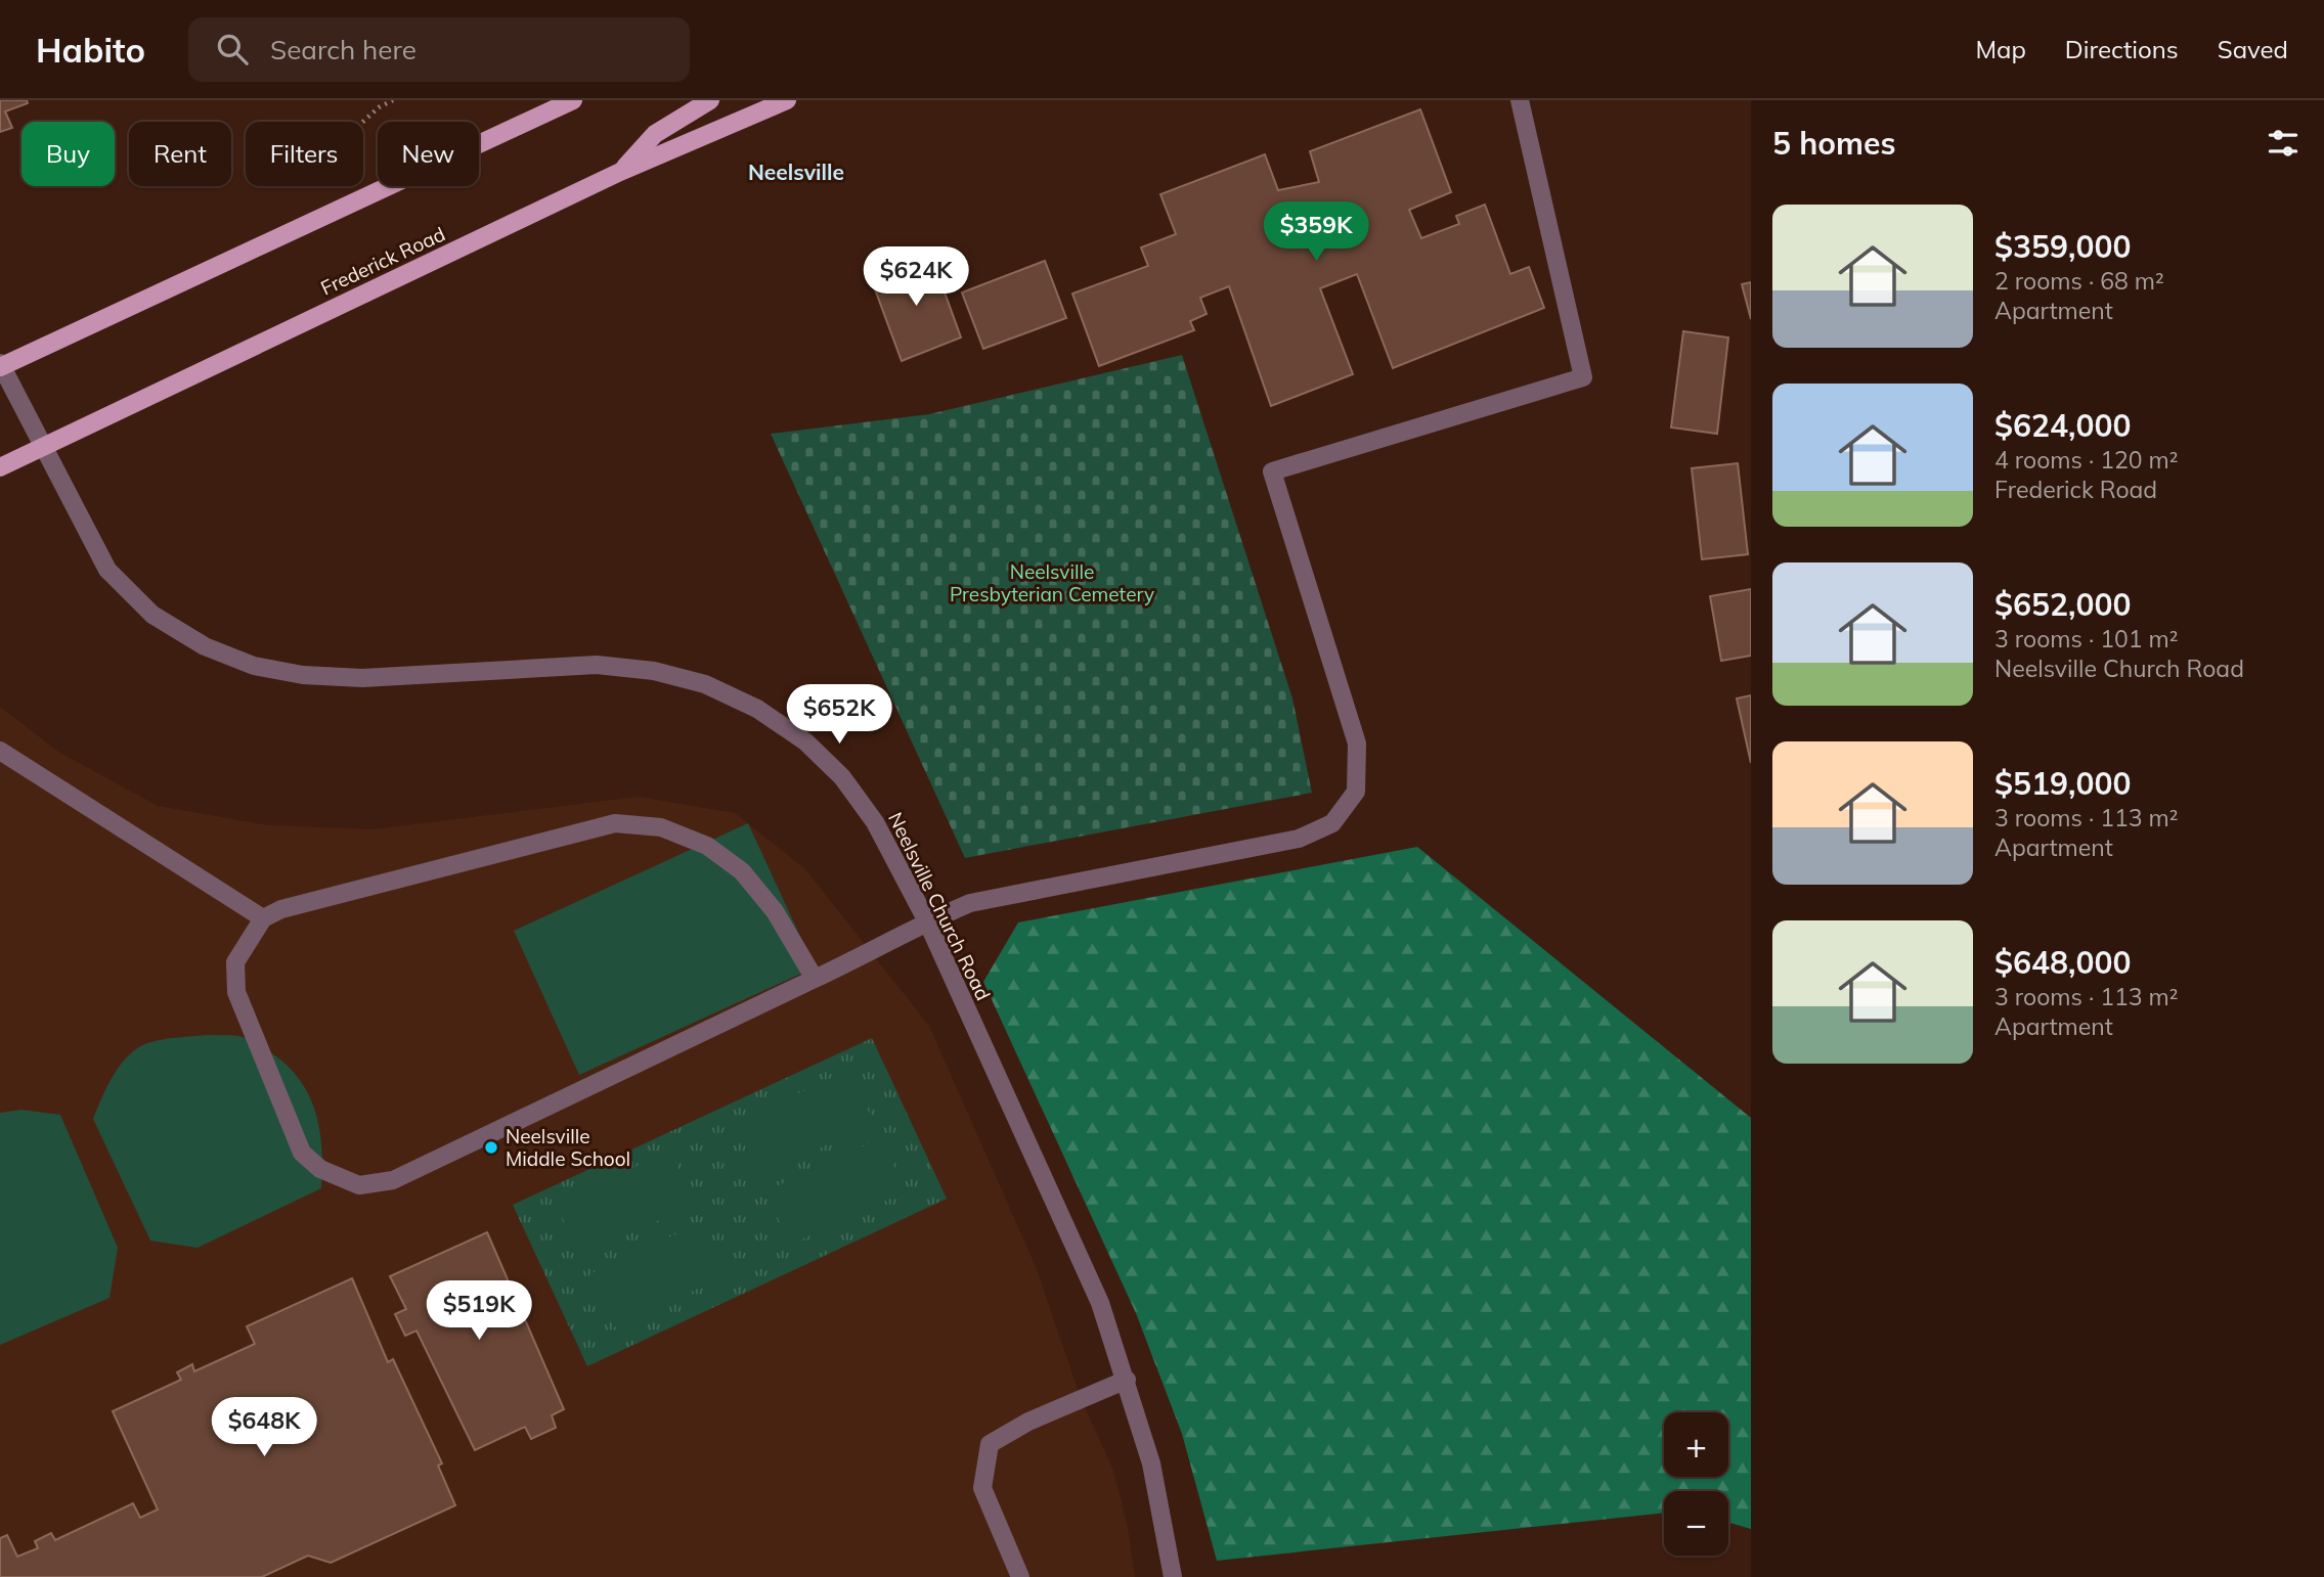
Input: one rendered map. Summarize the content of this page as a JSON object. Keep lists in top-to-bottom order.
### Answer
{
  "streets": {
    "main road": ["Frederick Road"],
    "street": ["Neelsville Church Road"]
  },
  "crossings": [
    ["Frederick Road", "Neelsville Church Road"]
  ],
  "districts": ["Neelsville"],
  "parks": ["Neelsville Presbyterian Cemetery"],
  "places": ["Neelsville Middle School"],
  "page": {
    "header": "Habito",
    "search": "Search here",
    "nav": ["Map", "Directions", "Saved"],
    "heading": "5 homes",
    "chip": [
      "Buy",
      "Rent",
      "Filters",
      "New"
    ],
    "list": [
      {
        "name": "$359,000",
        "note": "2 rooms · 68 m² · Apartment"
      },
      {
        "name": "$624,000",
        "note": "4 rooms · 120 m² · Frederick Road"
      },
      {
        "name": "$652,000",
        "note": "3 rooms · 101 m² · Neelsville Church Road"
      },
      {
        "name": "$519,000",
        "note": "3 rooms · 113 m² · Apartment"
      },
      {
        "name": "$648,000",
        "note": "3 rooms · 113 m² · Apartment"
      }
    ],
    "price": [
      "$359K",
      "$624K",
      "$652K",
      "$519K",
      "$648K"
    ],
    "map_buttons": ["+", "−"]
  }
}
